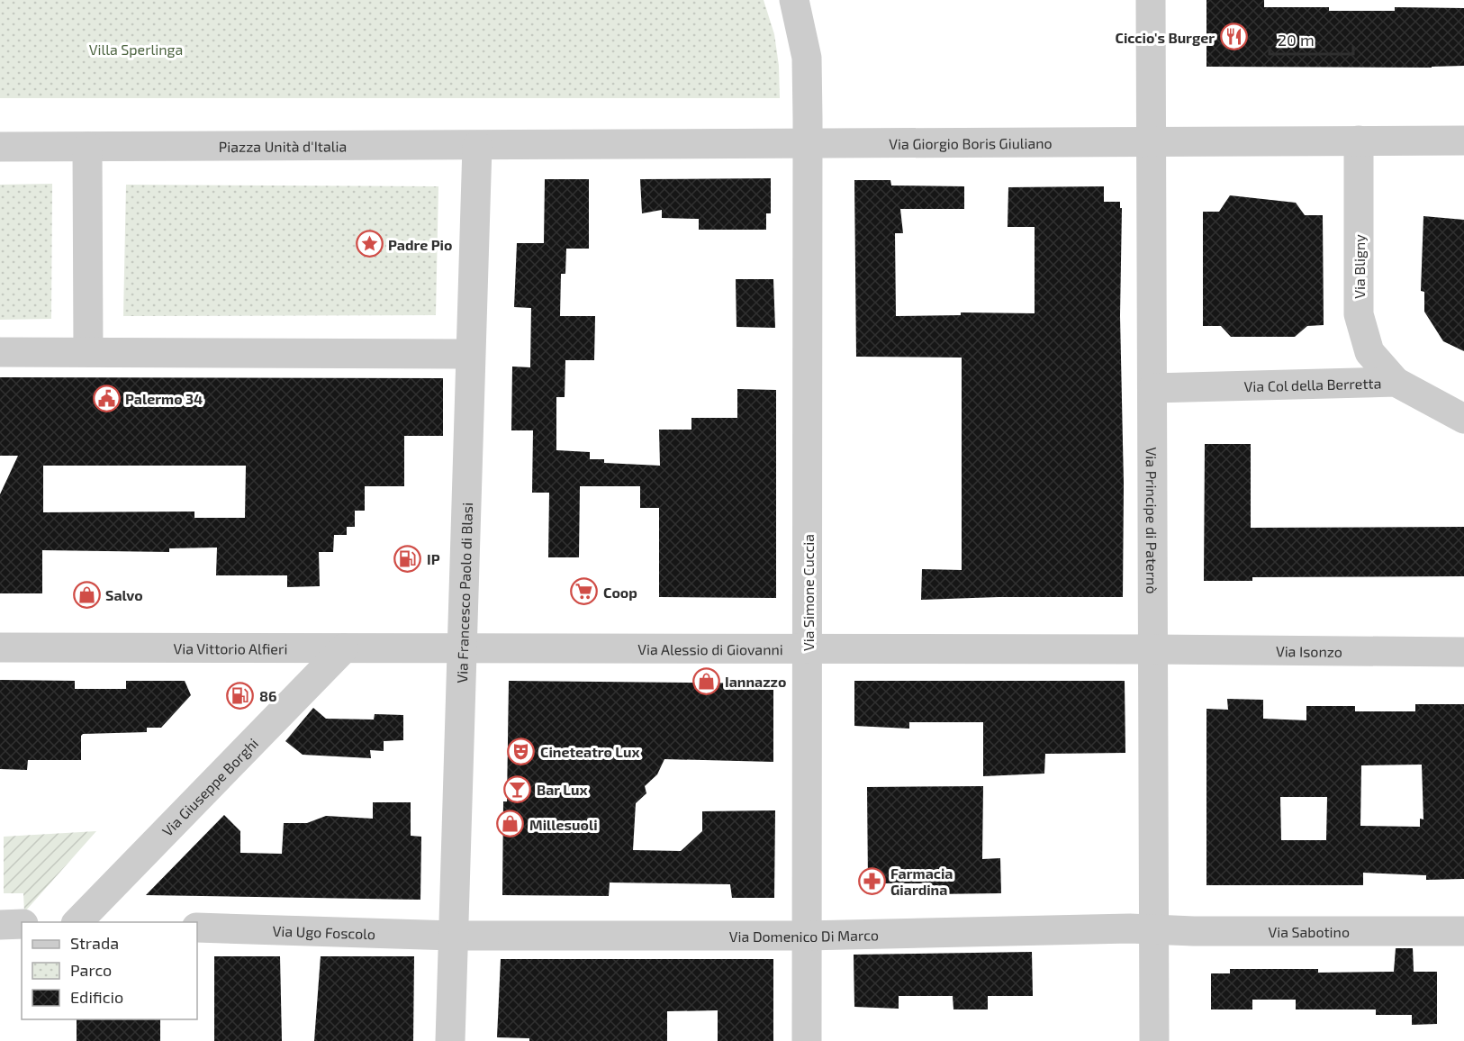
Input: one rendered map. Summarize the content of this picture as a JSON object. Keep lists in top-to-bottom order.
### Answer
{
  "streets": {
    "street": [
      "Via Giorgio Boris Giuliano",
      "Piazza Unità d'Italia",
      "Via Bligny",
      "Via Col della Berretta",
      "Via Principe di Paternò",
      "Via Simone Cuccia",
      "Via Francesco Paolo di Blasi",
      "Via Vittorio Alfieri",
      "Via Alessio di Giovanni",
      "Via Isonzo",
      "Via Giuseppe Borghi",
      "Via Ugo Foscolo",
      "Via Sabotino",
      "Via Domenico Di Marco"
    ]
  },
  "crossings": [
    ["Via Giorgio Boris Giuliano", "Piazza Unità d'Italia"],
    ["Via Giorgio Boris Giuliano", "Via Bligny"],
    ["Via Giorgio Boris Giuliano", "Via Principe di Paternò"],
    ["Via Giorgio Boris Giuliano", "Via Simone Cuccia"],
    ["Via Giorgio Boris Giuliano", "Via Francesco Paolo di Blasi"],
    ["Piazza Unità d'Italia", "Via Francesco Paolo di Blasi"],
    ["Via Bligny", "Via Col della Berretta"],
    ["Via Col della Berretta", "Via Principe di Paternò"],
    ["Via Principe di Paternò", "Via Alessio di Giovanni"],
    ["Via Principe di Paternò", "Via Isonzo"],
    ["Via Principe di Paternò", "Via Sabotino"],
    ["Via Principe di Paternò", "Via Domenico Di Marco"],
    ["Via Simone Cuccia", "Via Alessio di Giovanni"],
    ["Via Simone Cuccia", "Via Domenico Di Marco"],
    ["Via Francesco Paolo di Blasi", "Via Vittorio Alfieri"],
    ["Via Francesco Paolo di Blasi", "Via Alessio di Giovanni"],
    ["Via Francesco Paolo di Blasi", "Via Ugo Foscolo"],
    ["Via Francesco Paolo di Blasi", "Via Domenico Di Marco"],
    ["Via Vittorio Alfieri", "Via Alessio di Giovanni"],
    ["Via Vittorio Alfieri", "Via Giuseppe Borghi"],
    ["Via Alessio di Giovanni", "Via Isonzo"],
    ["Via Ugo Foscolo", "Via Domenico Di Marco"],
    ["Via Sabotino", "Via Domenico Di Marco"]
  ],
  "parks": ["Villa Sperlinga"],
  "places": {
    "restaurant": ["Ciccio's Burger"],
    "place": ["Padre Pio"],
    "public building": ["Palermo 34"],
    "fuel station": ["IP", "86"],
    "supermarket": ["Coop"],
    "shop": ["Salvo", "Iannazzo", "Millesuoli"],
    "theatre": ["Cineteatro Lux"],
    "bar": ["Bar Lux"],
    "pharmacy": ["Farmacia Giardina"]
  },
  "legend": ["Strada", "Parco", "Edificio"],
  "scale_bar": "20 m"
}
